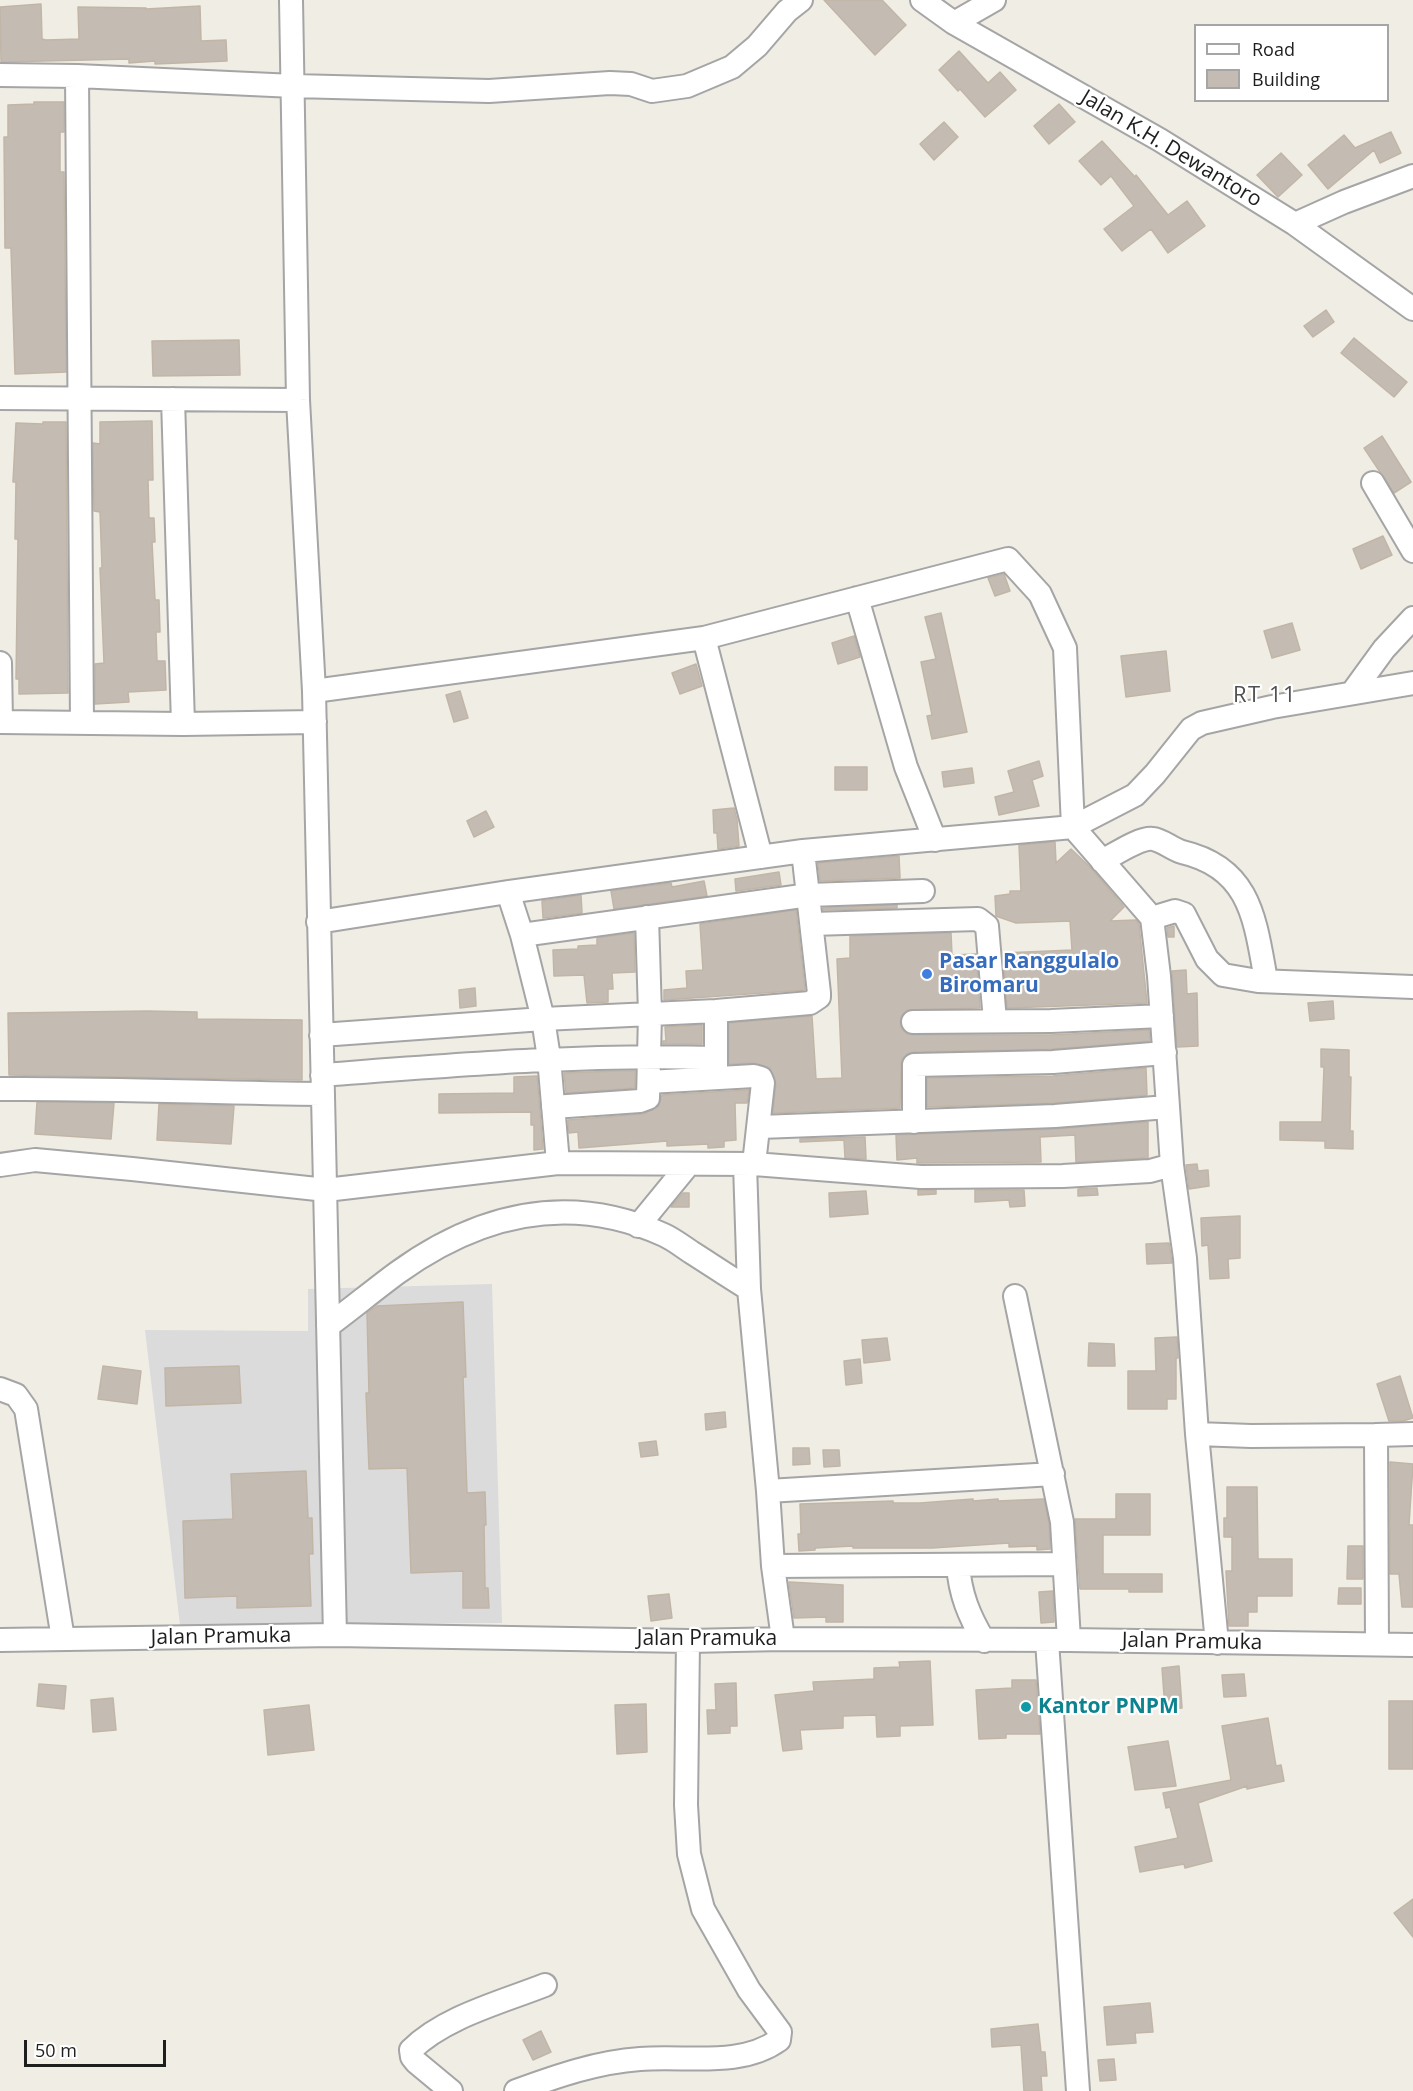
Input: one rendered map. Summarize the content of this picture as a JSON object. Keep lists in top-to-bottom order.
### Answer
{
  "streets": {
    "street": ["Jalan K.H. Dewantoro", "Jalan Pramuka"]
  },
  "districts": ["RT 11"],
  "places": ["Pasar Ranggulalo Biromaru", "Kantor PNPM"],
  "legend": ["Road", "Building"],
  "scale_bar": "50 m"
}
